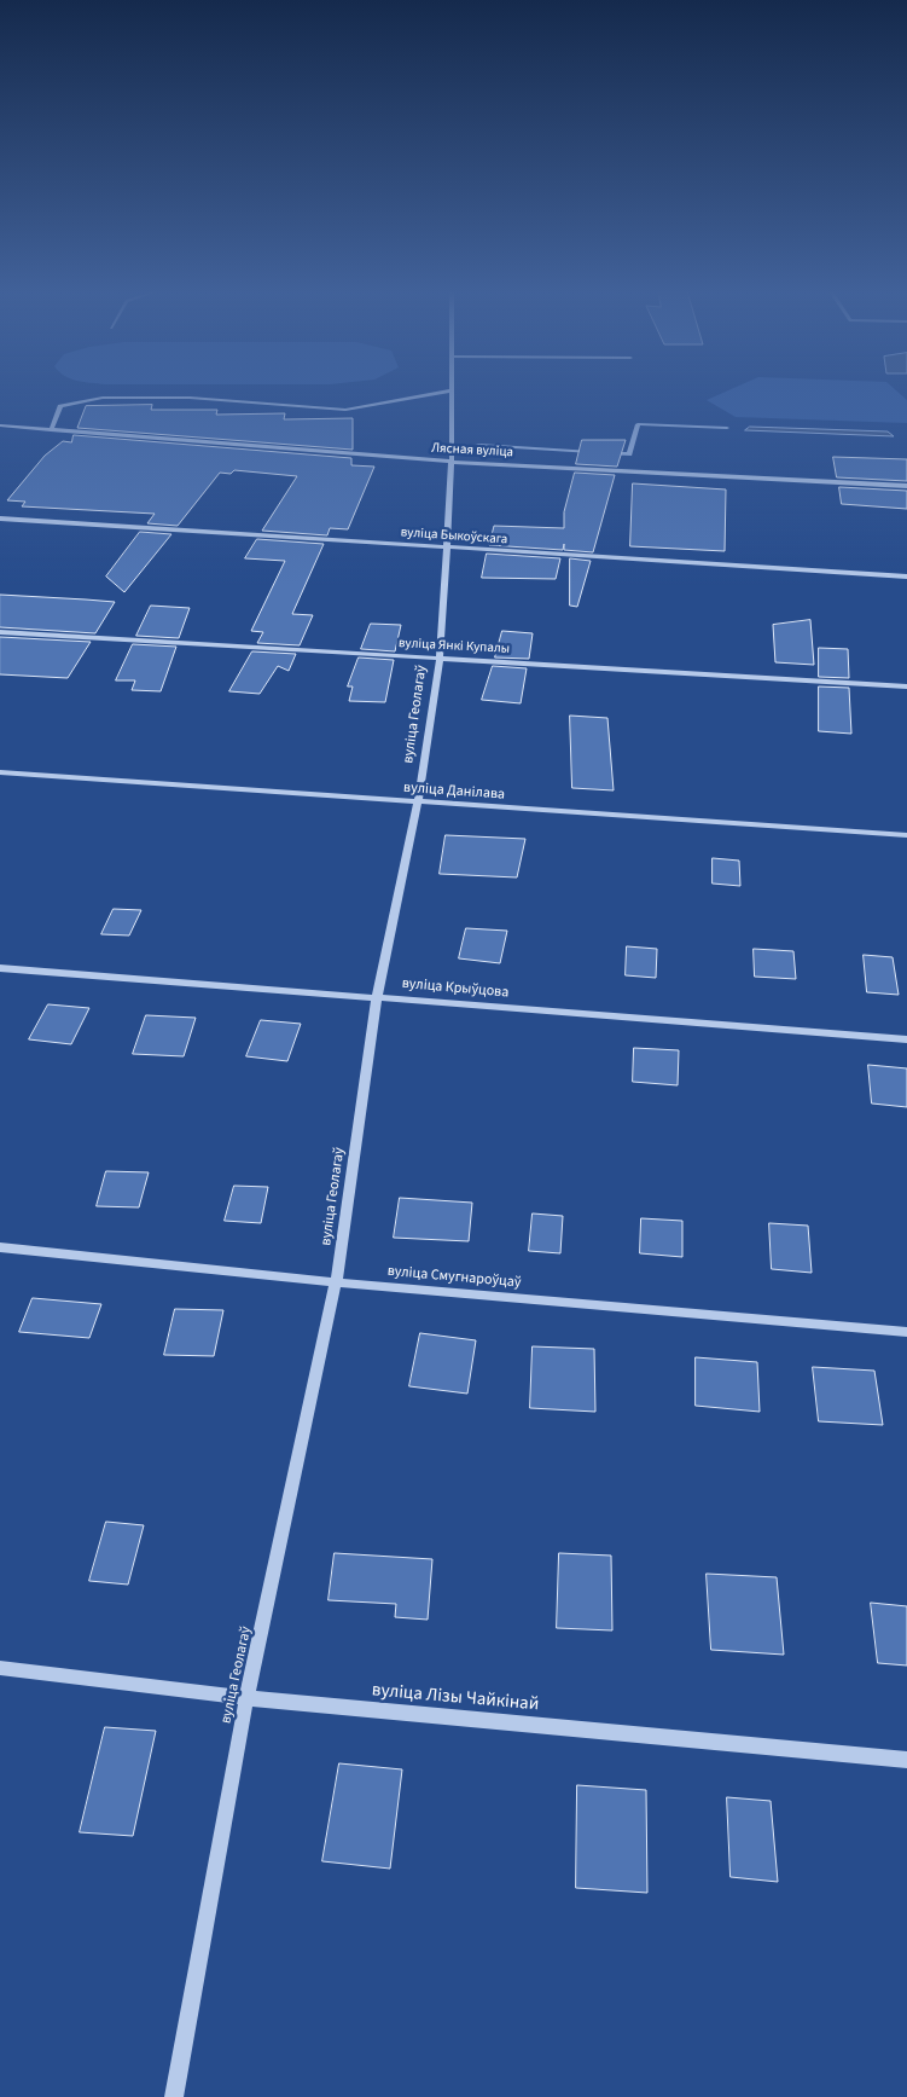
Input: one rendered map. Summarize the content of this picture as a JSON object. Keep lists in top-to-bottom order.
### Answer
{
  "streets": {
    "street": [
      "Лясная вуліца",
      "вуліца Быкоўскага",
      "вуліца Янкі Купалы",
      "вуліца Геолагаў",
      "вуліца Данілава",
      "вуліца Крыўцова",
      "вуліца Смугнароўцаў",
      "вуліца Лізы Чайкінай"
    ]
  },
  "crossings": [
    ["Лясная вуліца", "вуліца Геолагаў"],
    ["вуліца Быкоўскага", "вуліца Геолагаў"],
    ["вуліца Янкі Купалы", "вуліца Геолагаў"],
    ["вуліца Геолагаў", "вуліца Данілава"],
    ["вуліца Геолагаў", "вуліца Крыўцова"],
    ["вуліца Геолагаў", "вуліца Смугнароўцаў"],
    ["вуліца Геолагаў", "вуліца Лізы Чайкінай"]
  ]
}
